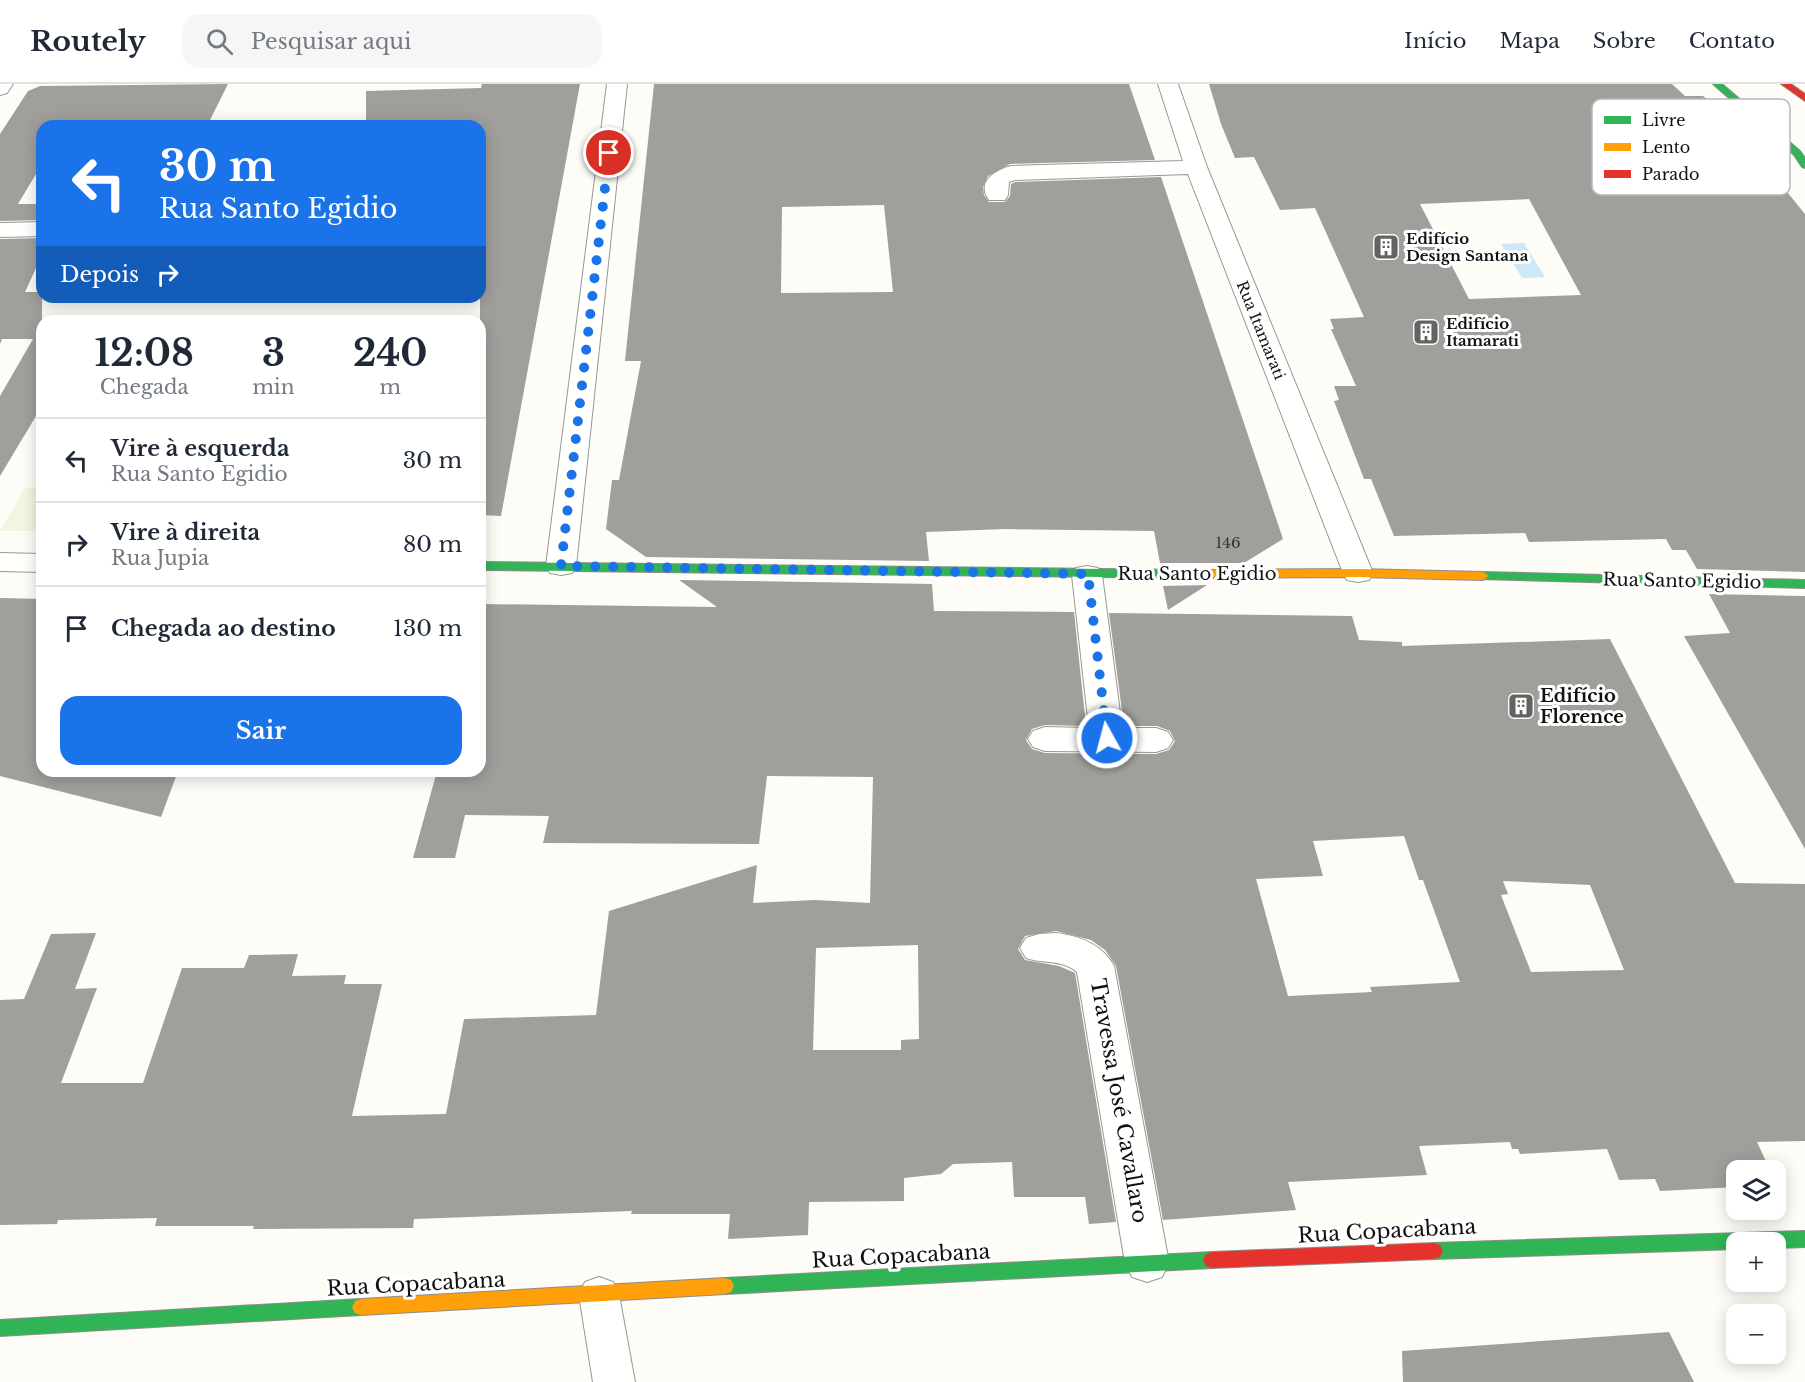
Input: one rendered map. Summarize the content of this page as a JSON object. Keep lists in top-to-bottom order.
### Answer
{
  "streets": {
    "street": [
      "Rua Itamarati",
      "Rua Santo Egidio",
      "Travessa José Cavallaro",
      "Rua Copacabana"
    ]
  },
  "crossings": [
    ["Rua Itamarati", "Rua Santo Egidio"],
    ["Travessa José Cavallaro", "Rua Copacabana"]
  ],
  "places": {
    "building": ["Edifício Design Santana", "Edifício Itamarati", "Edifício Florence"]
  },
  "house_numbers": ["146"],
  "legend": ["Livre", "Lento", "Parado"],
  "page": {
    "header": "Routely",
    "search": "Pesquisar aqui",
    "nav": [
      "Início",
      "Mapa",
      "Sobre",
      "Contato"
    ],
    "turn": ["30 m", "Rua Santo Egidio"],
    "then": "Depois",
    "eta": [
      "12:08",
      "Chegada",
      "3",
      "min",
      "240",
      "m"
    ],
    "list": [
      {
        "name": "Vire à esquerda",
        "note": "Rua Santo Egidio",
        "value": "30 m"
      },
      {
        "name": "Vire à direita",
        "note": "Rua Jupia",
        "value": "80 m"
      },
      {
        "name": "Chegada ao destino",
        "value": "130 m"
      }
    ],
    "buttons": "Sair",
    "map_buttons": ["+", "−"]
  }
}
